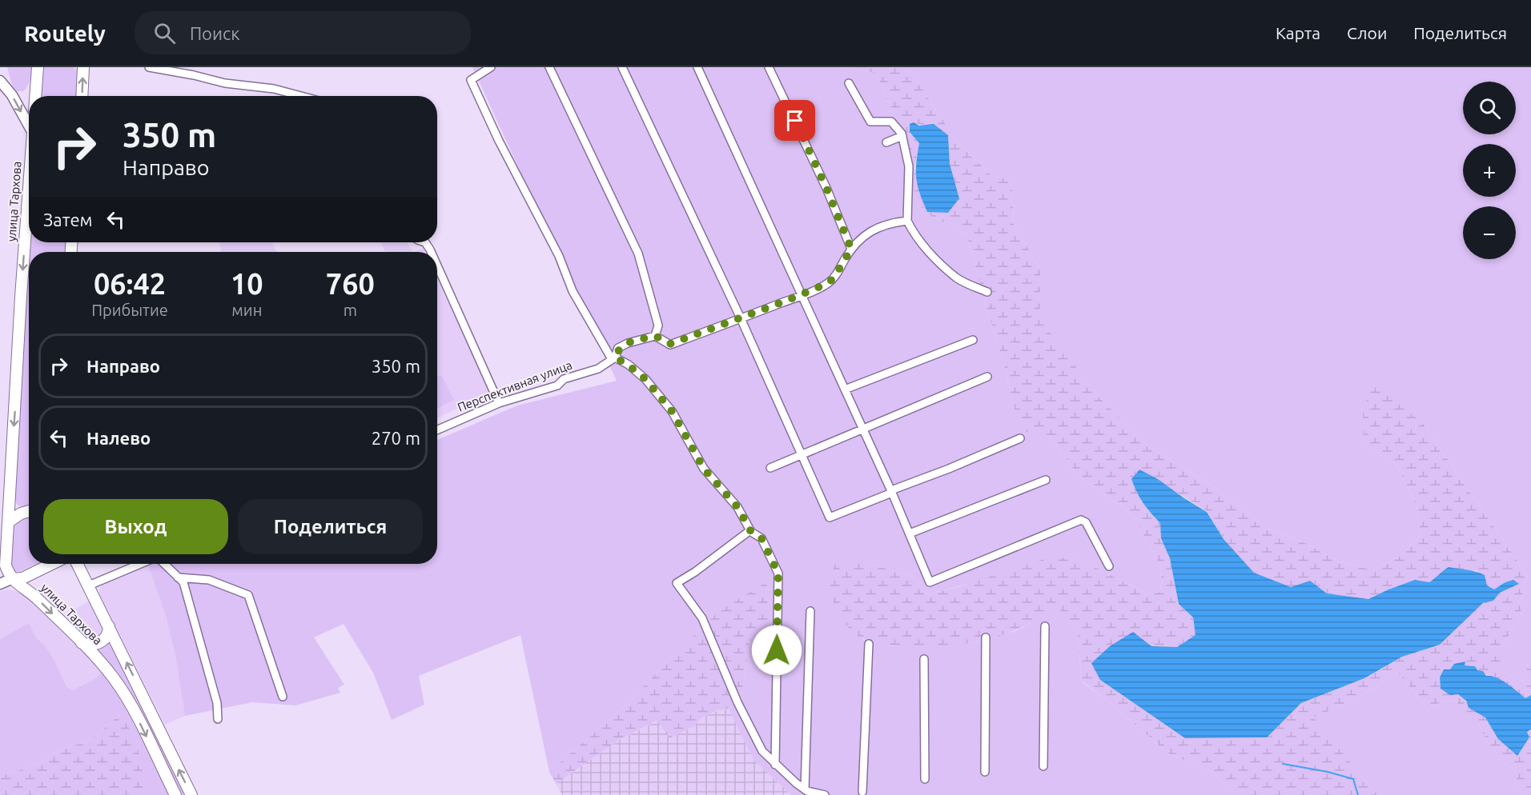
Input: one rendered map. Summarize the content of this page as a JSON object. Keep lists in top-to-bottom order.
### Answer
{
  "streets": {
    "main road": ["улица Тархова"],
    "street": ["Перспективная улица"]
  },
  "page": {
    "header": "Routely",
    "search": "Поиск",
    "nav": ["Карта", "Слои", "Поделиться"],
    "map_buttons": ["+", "−"],
    "turn": ["350 m", "Направо"],
    "then": "Затем",
    "eta": [
      "06:42",
      "Прибытие",
      "10",
      "мин",
      "760",
      "m"
    ],
    "list": [
      {
        "name": "Направо",
        "value": "350 m"
      },
      {
        "name": "Налево",
        "value": "270 m"
      }
    ],
    "buttons": ["Выход", "Поделиться"]
  }
}
